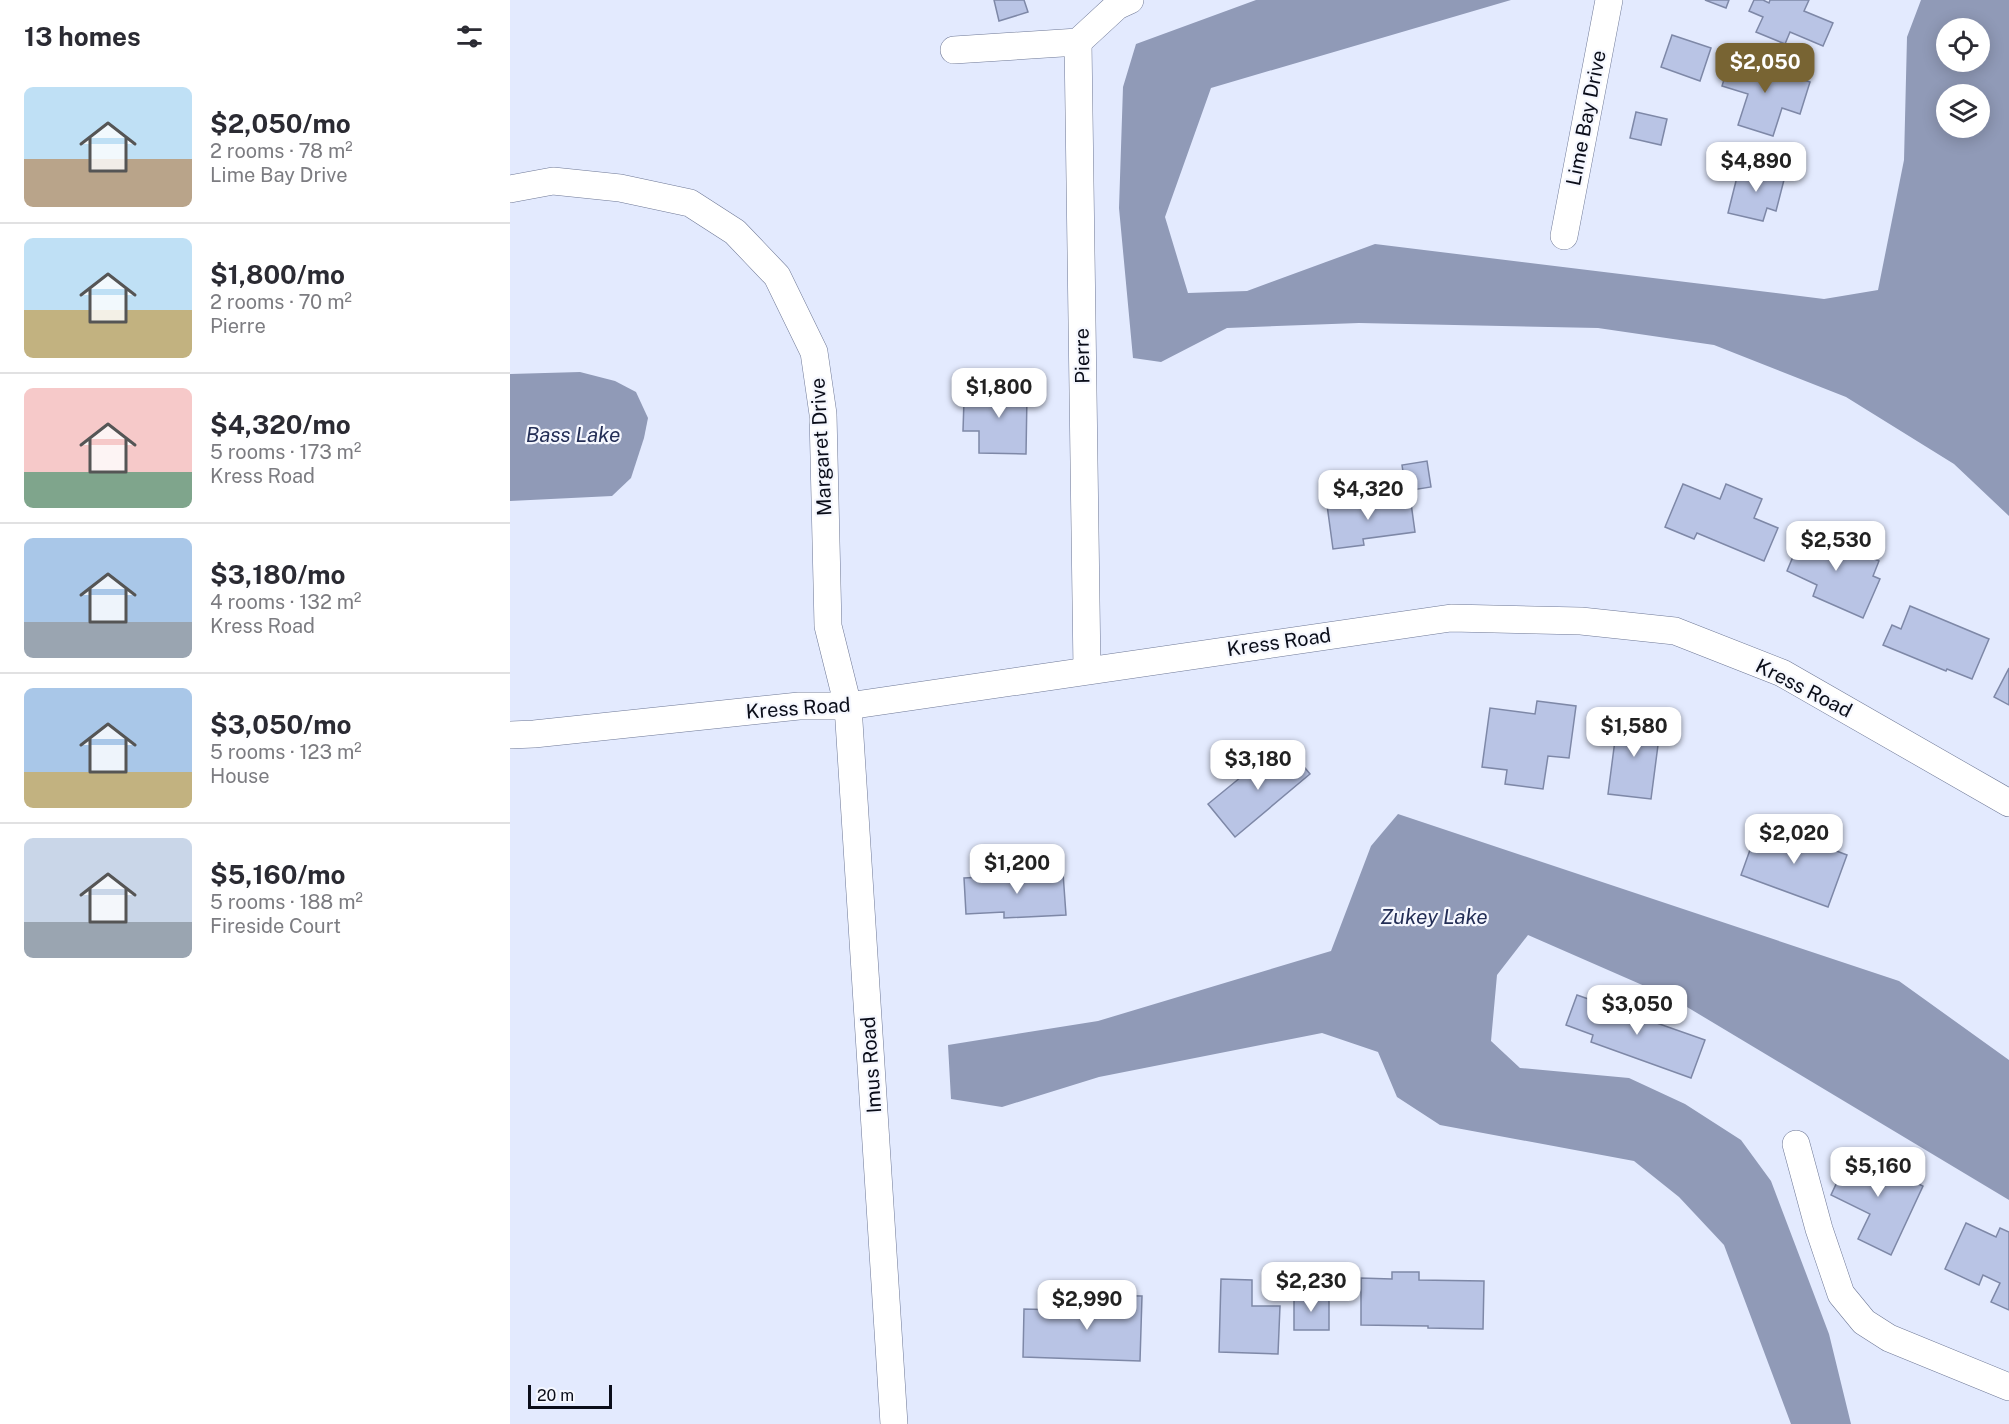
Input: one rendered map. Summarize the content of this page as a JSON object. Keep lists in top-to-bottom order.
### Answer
{
  "streets": {
    "street": [
      "Lime Bay Drive",
      "Pierre",
      "Margaret Drive",
      "Kress Road",
      "Imus Road"
    ]
  },
  "crossings": [
    ["Pierre", "Kress Road"],
    ["Margaret Drive", "Kress Road"],
    ["Margaret Drive", "Imus Road"],
    ["Kress Road", "Imus Road"]
  ],
  "water": ["Bass Lake", "Zukey Lake"],
  "scale_bar": "20 m",
  "page": {
    "heading": "13 homes",
    "price": [
      "$2,050",
      "$4,890",
      "$1,800",
      "$4,320",
      "$2,530",
      "$1,580",
      "$3,180",
      "$2,020",
      "$1,200",
      "$3,050",
      "$5,160",
      "$2,230",
      "$2,990"
    ],
    "list": [
      {
        "name": "$2,050/mo",
        "note": "2 rooms · 78 m² · Lime Bay Drive"
      },
      {
        "name": "$1,800/mo",
        "note": "2 rooms · 70 m² · Pierre"
      },
      {
        "name": "$4,320/mo",
        "note": "5 rooms · 173 m² · Kress Road"
      },
      {
        "name": "$3,180/mo",
        "note": "4 rooms · 132 m² · Kress Road"
      },
      {
        "name": "$3,050/mo",
        "note": "5 rooms · 123 m² · House"
      },
      {
        "name": "$5,160/mo",
        "note": "5 rooms · 188 m² · Fireside Court"
      }
    ],
    "scale": "20 m"
  }
}
